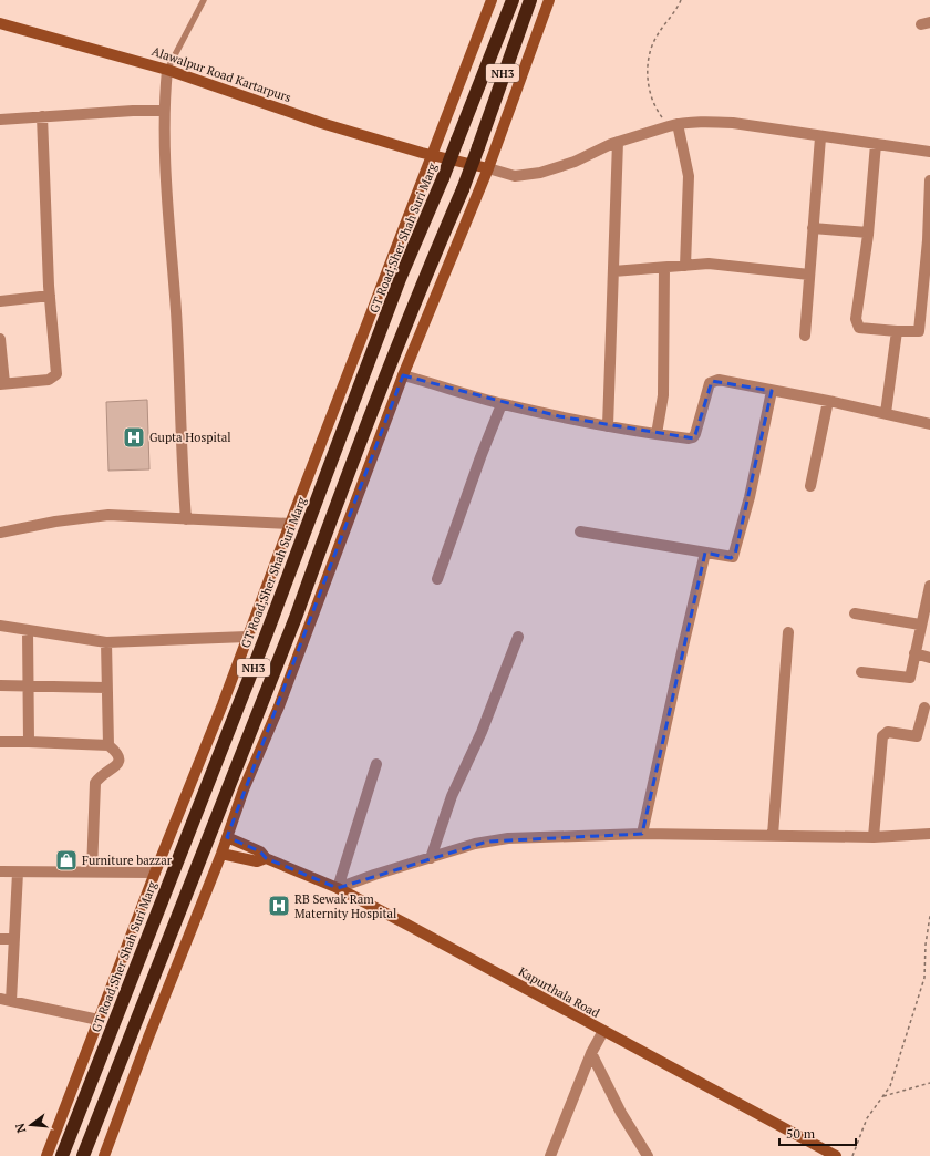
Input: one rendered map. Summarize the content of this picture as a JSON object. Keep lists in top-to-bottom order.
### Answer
{
  "streets": {
    "highway": ["NH3", "GT Road;Sher Shah Suri Marg"],
    "main road": ["Alawalpur Road Kartarpurs", "Kapurthala Road"]
  },
  "places": {
    "hospital": ["Gupta Hospital", "RB Sewak Ram Maternity Hospital"],
    "shop": ["Furniture bazzar"]
  },
  "scale_bar": "50 m",
  "north": "left"
}
